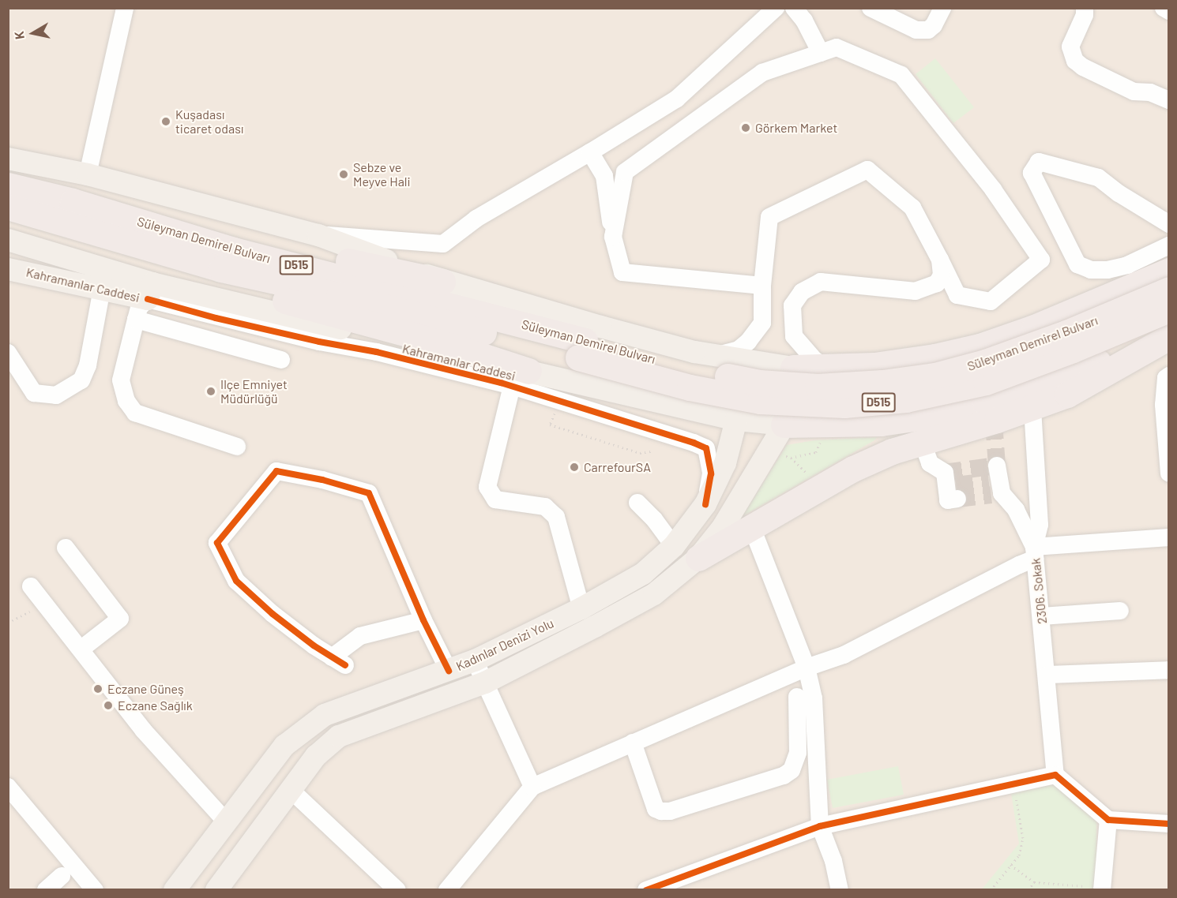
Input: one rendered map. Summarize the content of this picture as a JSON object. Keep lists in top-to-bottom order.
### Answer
{
  "streets": {
    "highway": ["Süleyman Demirel Bulvarı", "D515"],
    "main road": ["Kahramanlar Caddesi", "Kadınlar Denizi Yolu"],
    "street": ["2306. Sokak"]
  },
  "crossings": [
    ["Kahramanlar Caddesi", "Kadınlar Denizi Yolu"]
  ],
  "places": [
    "Kuşadası ticaret odası",
    "Görkem Market",
    "Sebze ve Meyve Hali",
    "Ilçe Emniyet Müdürlüğü",
    "CarrefourSA",
    "Eczane Güneş",
    "Eczane Sağlık"
  ],
  "north": "left"
}
